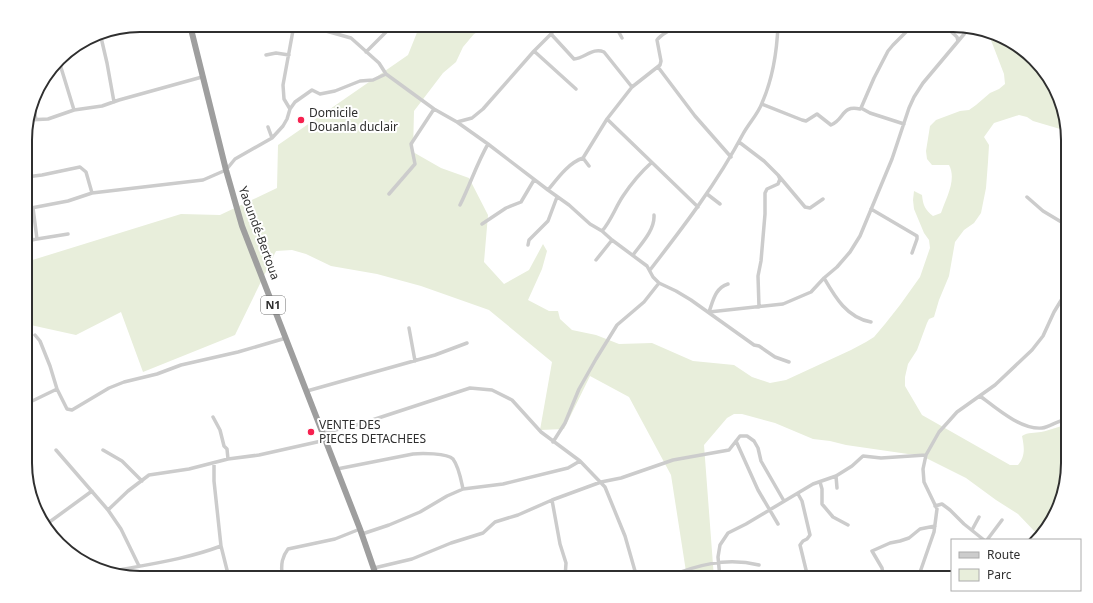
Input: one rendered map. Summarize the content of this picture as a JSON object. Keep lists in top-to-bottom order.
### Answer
{
  "streets": {
    "highway": ["Yaoundé-Bertoua", "N1"]
  },
  "places": ["Domicile Douanla duclair", "VENTE DES PIECES DETACHEES"],
  "legend": ["Route", "Parc"]
}
